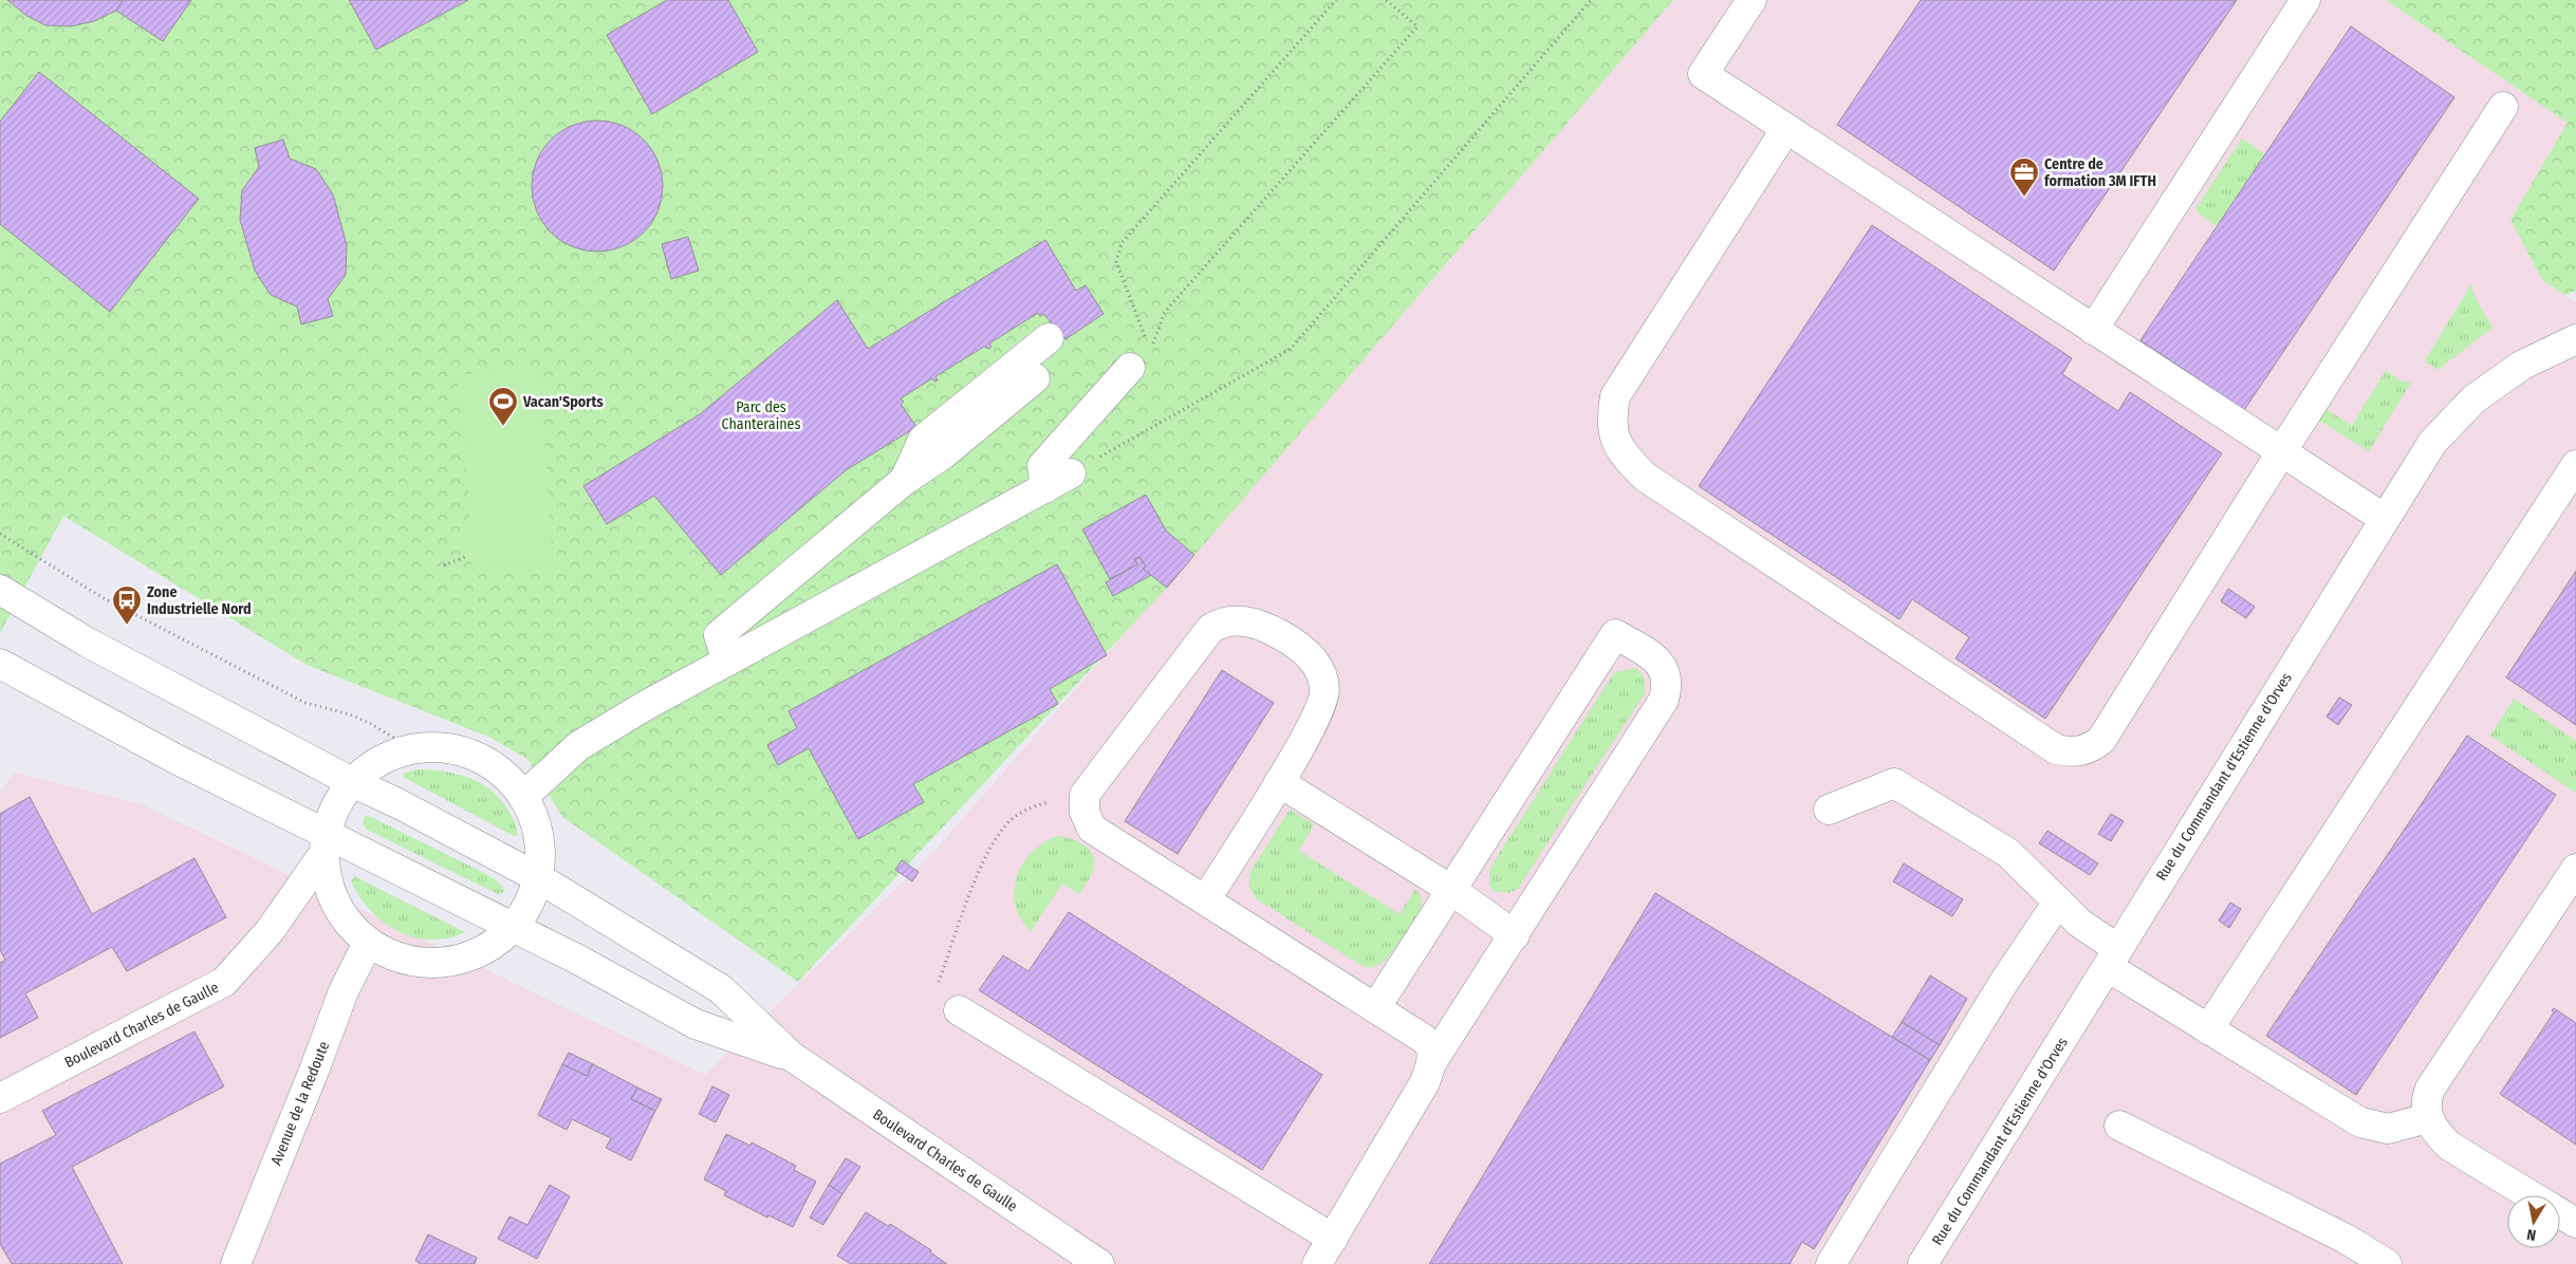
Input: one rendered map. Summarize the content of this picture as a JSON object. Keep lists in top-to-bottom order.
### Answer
{
  "streets": {
    "main road": ["Rue du Commandant d'Estienne d'Orves", "Boulevard Charles de Gaulle", "Avenue de la Redoute"]
  },
  "crossings": [
    ["Boulevard Charles de Gaulle", "Avenue de la Redoute"]
  ],
  "parks": ["Parc des Chanteraines"],
  "places": {
    "office": ["Centre de formation 3M IFTH"],
    "sports": ["Vacan'Sports"],
    "bus stop": ["Zone Industrielle Nord"]
  },
  "north": "bottom"
}
